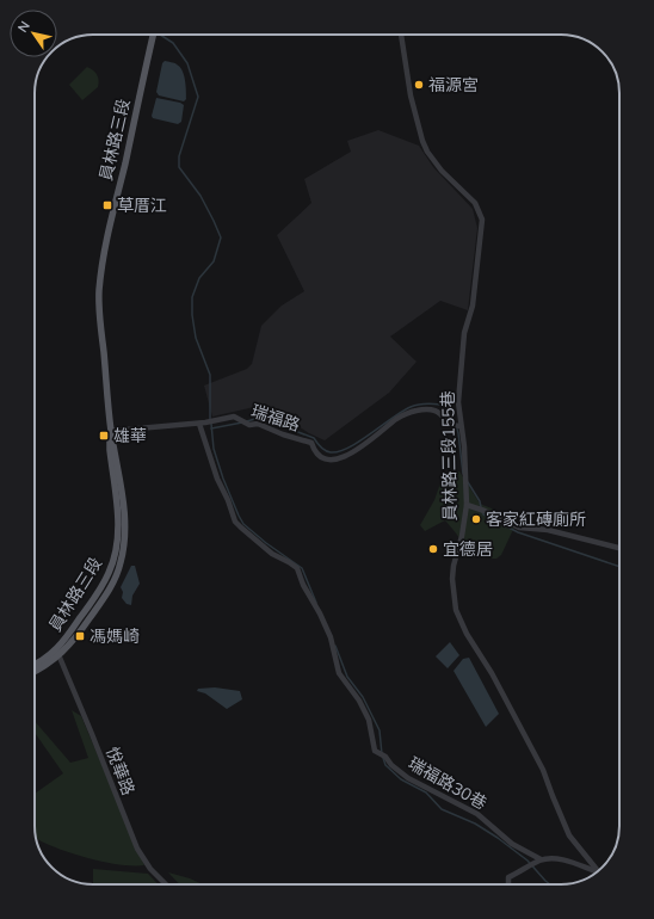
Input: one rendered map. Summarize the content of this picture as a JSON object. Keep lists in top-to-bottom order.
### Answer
{
  "streets": {
    "main road": ["員林路三段"],
    "street": [
      "瑞福路",
      "員林路三段155巷",
      "悅華路",
      "瑞福路30巷"
    ]
  },
  "crossings": [
    ["員林路三段", "瑞福路"],
    ["員林路三段", "悅華路"],
    ["瑞福路", "員林路三段155巷"],
    ["瑞福路", "瑞福路30巷"]
  ],
  "places": {
    "other": ["福源宮", "客家紅磚廁所", "宜德居"],
    "transit": ["草厝江", "雄華", "馮媽崎"]
  },
  "north": "top left"
}
